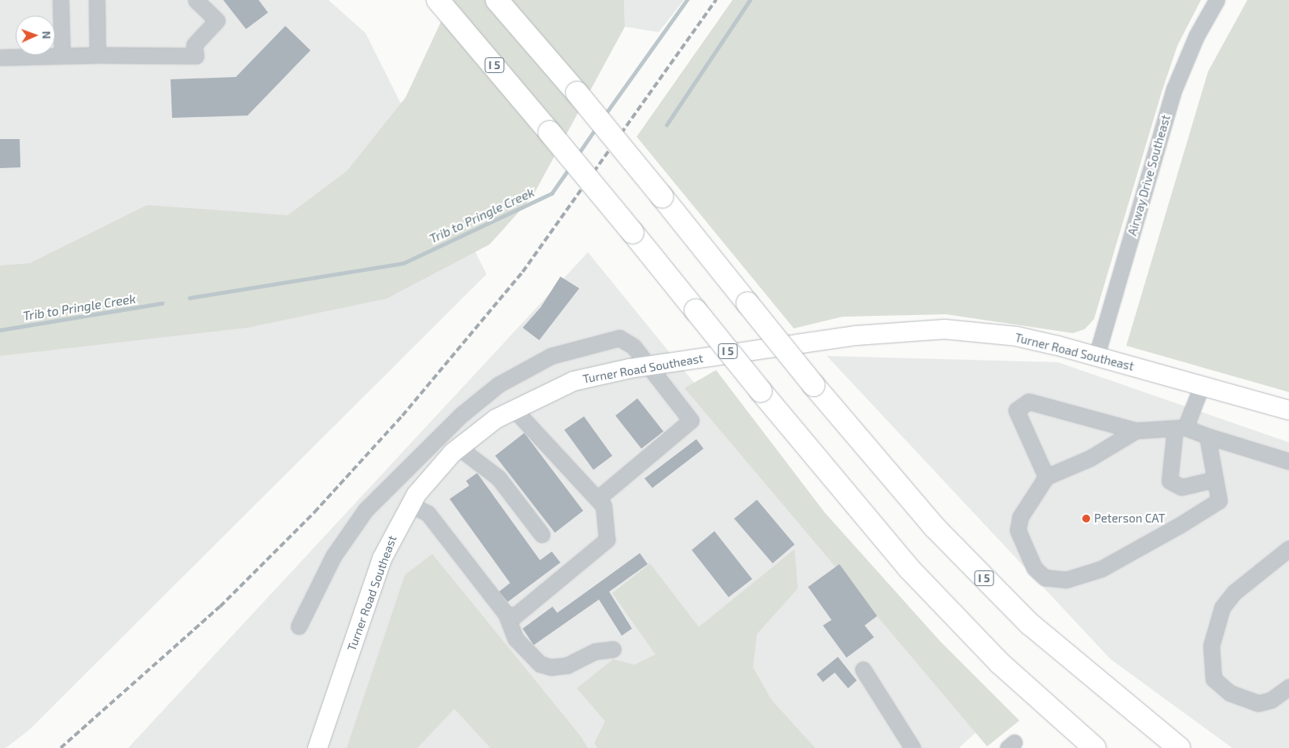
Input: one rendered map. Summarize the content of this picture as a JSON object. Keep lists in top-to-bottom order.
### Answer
{
  "streets": {
    "highway": ["I 5"],
    "main road": ["Turner Road Southeast"],
    "street": ["Airway Drive Southeast"]
  },
  "crossings": [
    ["Airway Drive Southeast", "Turner Road Southeast"]
  ],
  "water": ["Trib to Pringle Creek"],
  "places": ["Peterson CAT"],
  "north": "right"
}
